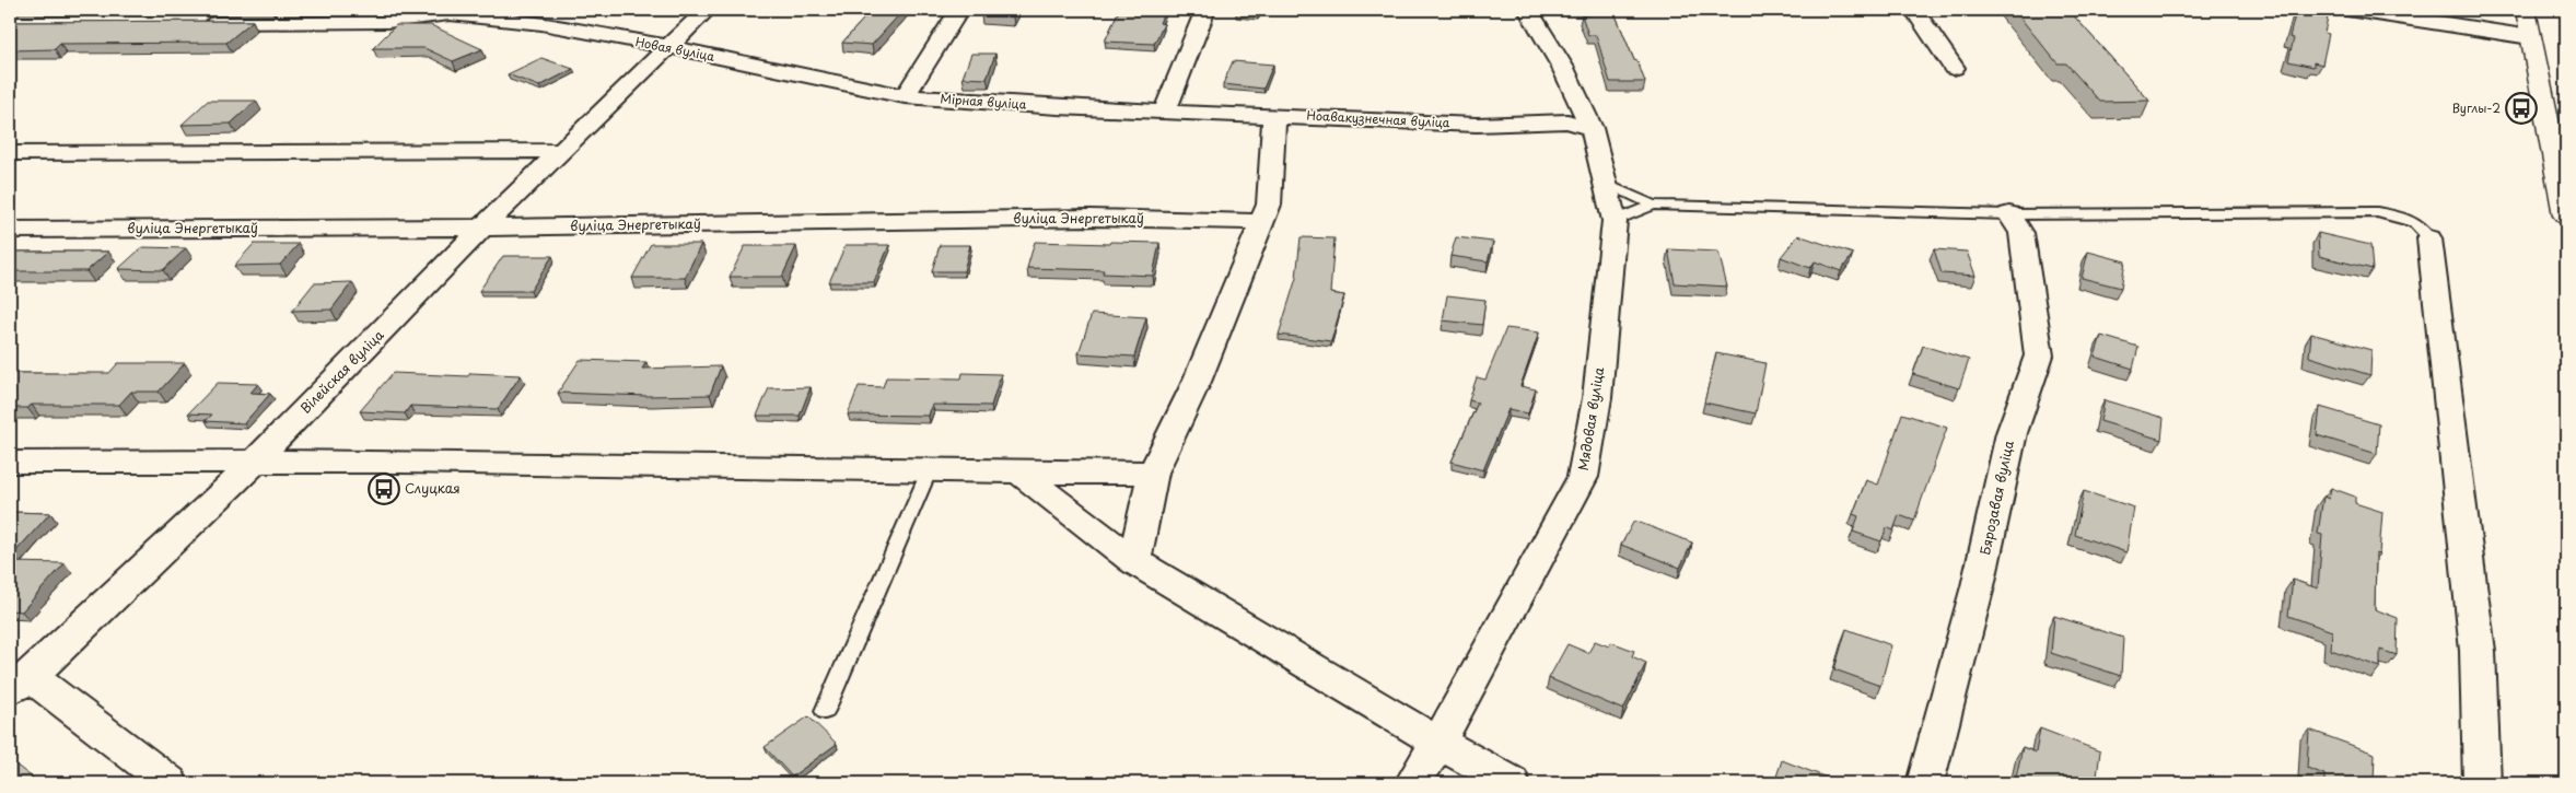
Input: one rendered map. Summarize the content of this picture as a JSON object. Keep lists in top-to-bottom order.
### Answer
{
  "streets": {
    "street": [
      "Новая вуліца",
      "Мірная вуліца",
      "Ноавакузнечная вуліца",
      "вуліца Энергетыкаў",
      "Вілейская вуліца",
      "Мядовая вуліца",
      "Бярозавая вуліца"
    ]
  },
  "crossings": [
    ["Новая вуліца", "Мірная вуліца"],
    ["Новая вуліца", "Вілейская вуліца"],
    ["Мірная вуліца", "Ноавакузнечная вуліца"],
    ["Ноавакузнечная вуліца", "Мядовая вуліца"],
    ["вуліца Энергетыкаў", "Вілейская вуліца"]
  ],
  "places": {
    "bus stop": ["Вуглы-2", "Слуцкая"]
  }
}
